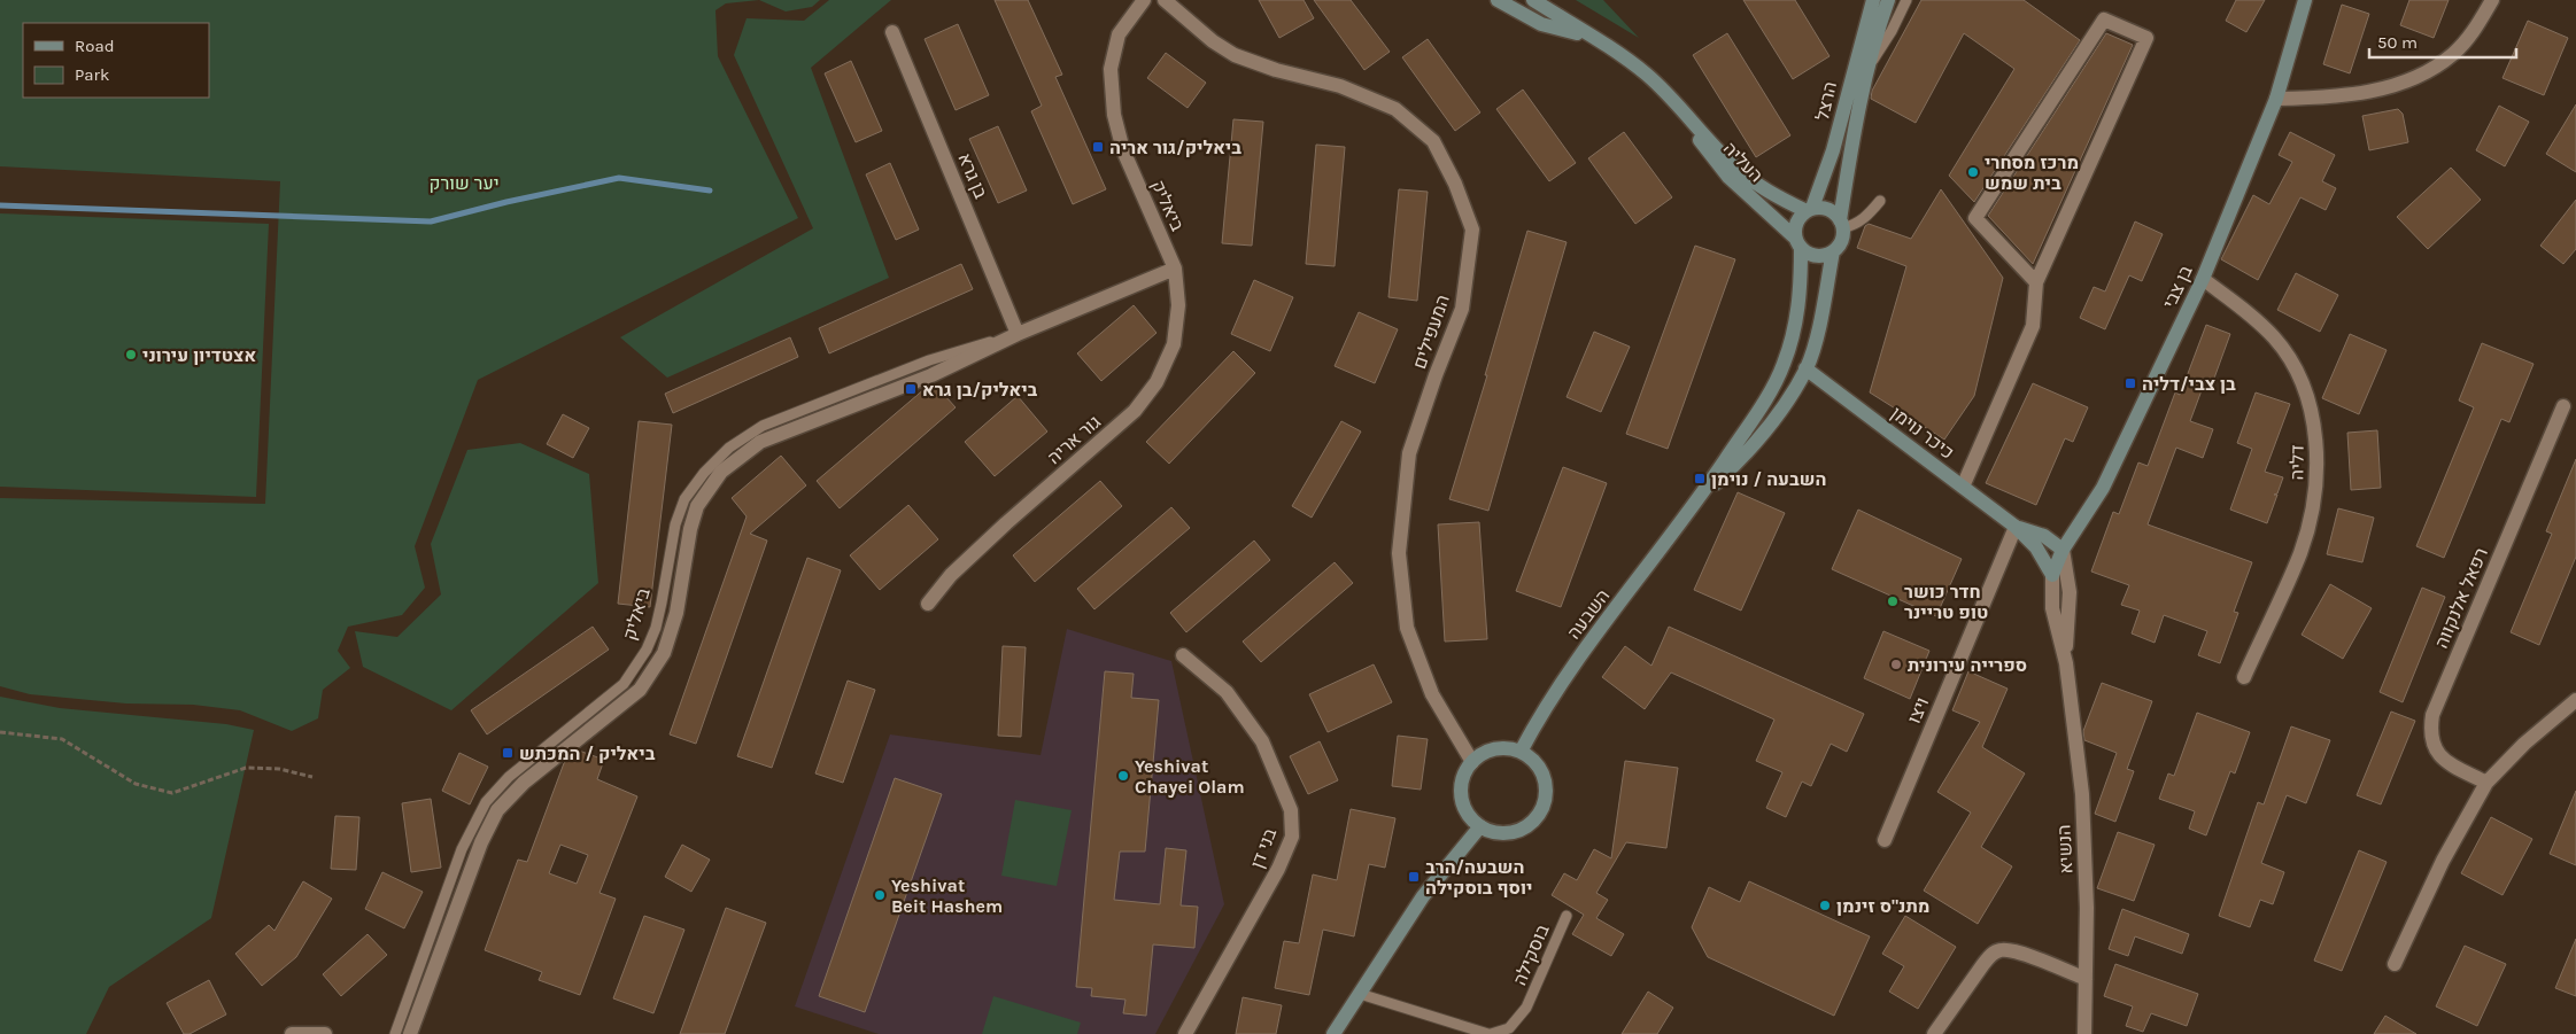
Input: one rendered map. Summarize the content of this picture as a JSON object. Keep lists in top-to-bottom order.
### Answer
{
  "streets": {
    "main road": [
      "הרצל",
      "העליה",
      "בן צבי",
      "כיכר נוימן",
      "השבעה"
    ],
    "street": [
      "בן גרא",
      "ביאליק",
      "המעפילים",
      "גור אריה",
      "דליה",
      "רפאל אלנקווה",
      "ויצו",
      "בני דן",
      "הנשיא"
    ],
    "lane": ["בוסקילה"]
  },
  "crossings": [
    ["הרצל", "העליה"],
    ["הרצל", "השבעה"],
    ["העליה", "השבעה"],
    ["בן גרא", "ביאליק"],
    ["ביאליק", "גור אריה"],
    ["בן צבי", "דליה"],
    ["בן צבי", "הנשיא"],
    ["המעפילים", "השבעה"],
    ["כיכר נוימן", "השבעה"],
    ["כיכר נוימן", "ויצו"]
  ],
  "parks": ["יער שורק"],
  "places": {
    "transit": [
      "ביאליק/גור אריה",
      "בן צבי/דליה",
      "ביאליק/בן גרא",
      "השבעה / נוימן",
      "ביאליק / המכתש",
      "השבעה/הרב יוסף בוסקילה"
    ],
    "other": [
      "מרכז מסחרי בית שמש",
      "אצטדיון עירוני",
      "חדר כושר טופ טריינר",
      "ספרייה עירונית",
      "Yeshivat Chayei Olam",
      "Yeshivat Beit Hashem",
      "מתנ\"ס זינמן"
    ]
  },
  "legend": ["Road", "Park"],
  "scale_bar": "50 m"
}
